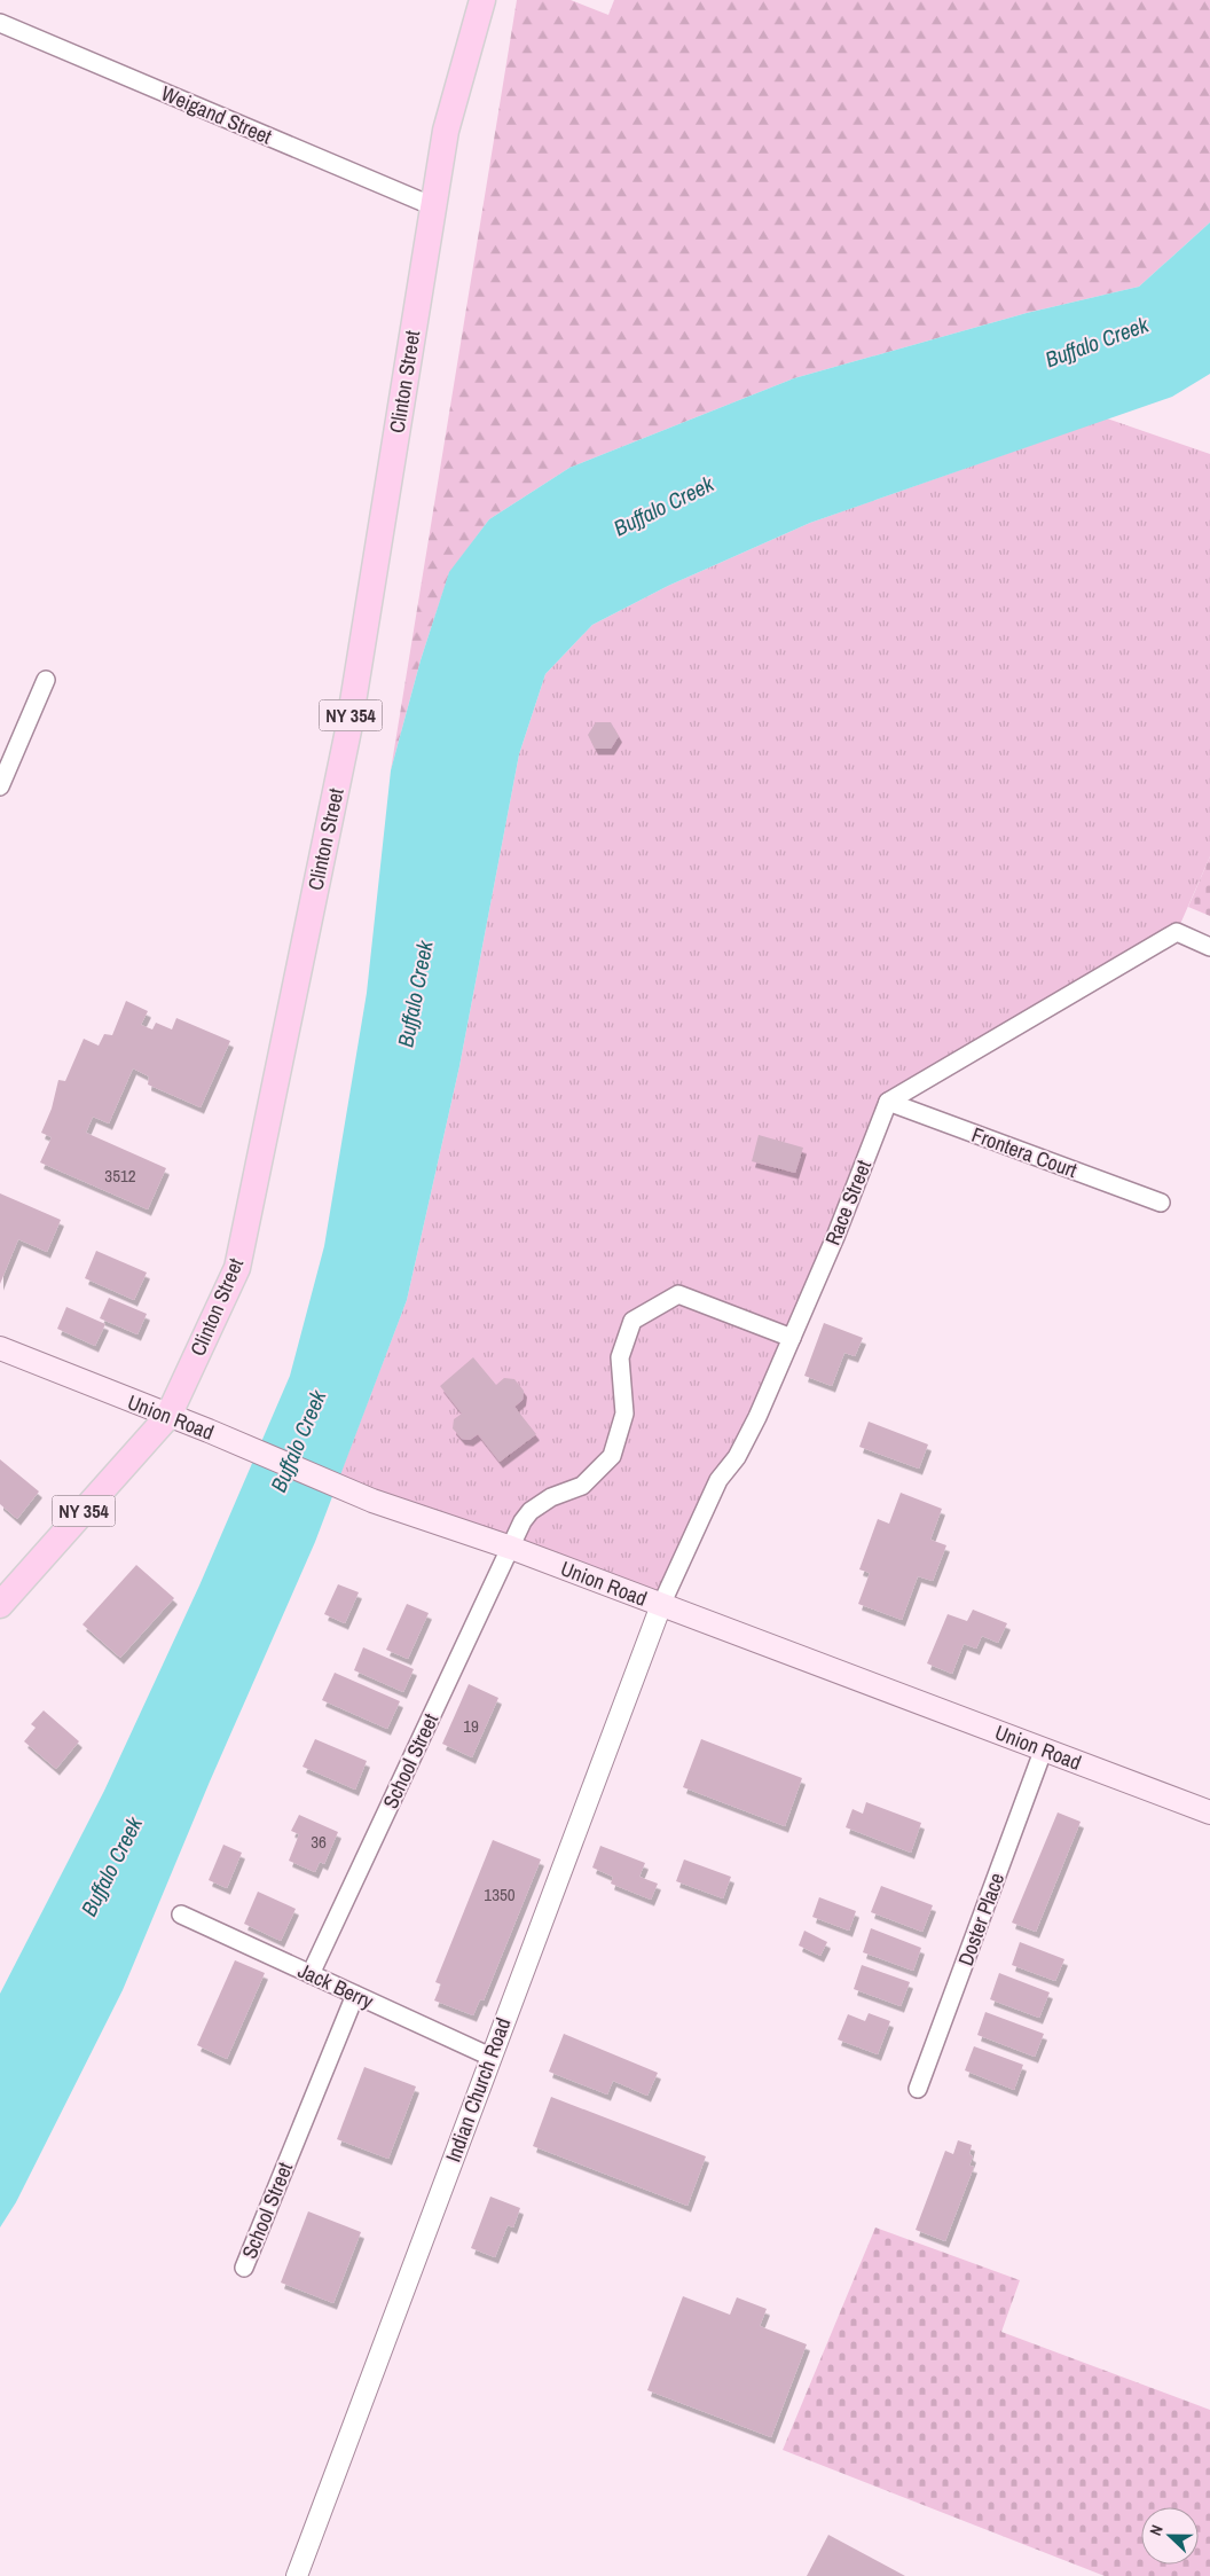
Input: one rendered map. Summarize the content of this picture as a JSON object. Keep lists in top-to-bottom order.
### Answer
{
  "streets": {
    "main road": ["Clinton Street", "NY 354", "Union Road"],
    "street": [
      "Weigand Street",
      "Frontera Court",
      "Race Street",
      "School Street",
      "Doster Place",
      "Jack Berry",
      "Indian Church Road"
    ]
  },
  "crossings": [
    ["Weigand Street", "Clinton Street"],
    ["Clinton Street", "Union Road"],
    ["Frontera Court", "Race Street"],
    ["Race Street", "Union Road"],
    ["Race Street", "School Street"],
    ["Race Street", "Indian Church Road"],
    ["Union Road", "School Street"],
    ["Union Road", "Doster Place"],
    ["Union Road", "Indian Church Road"],
    ["School Street", "Jack Berry"],
    ["Jack Berry", "Indian Church Road"]
  ],
  "water": ["Buffalo Creek"],
  "house_numbers": [
    "3512",
    "19",
    "36",
    "1350"
  ],
  "north": "left"
}
